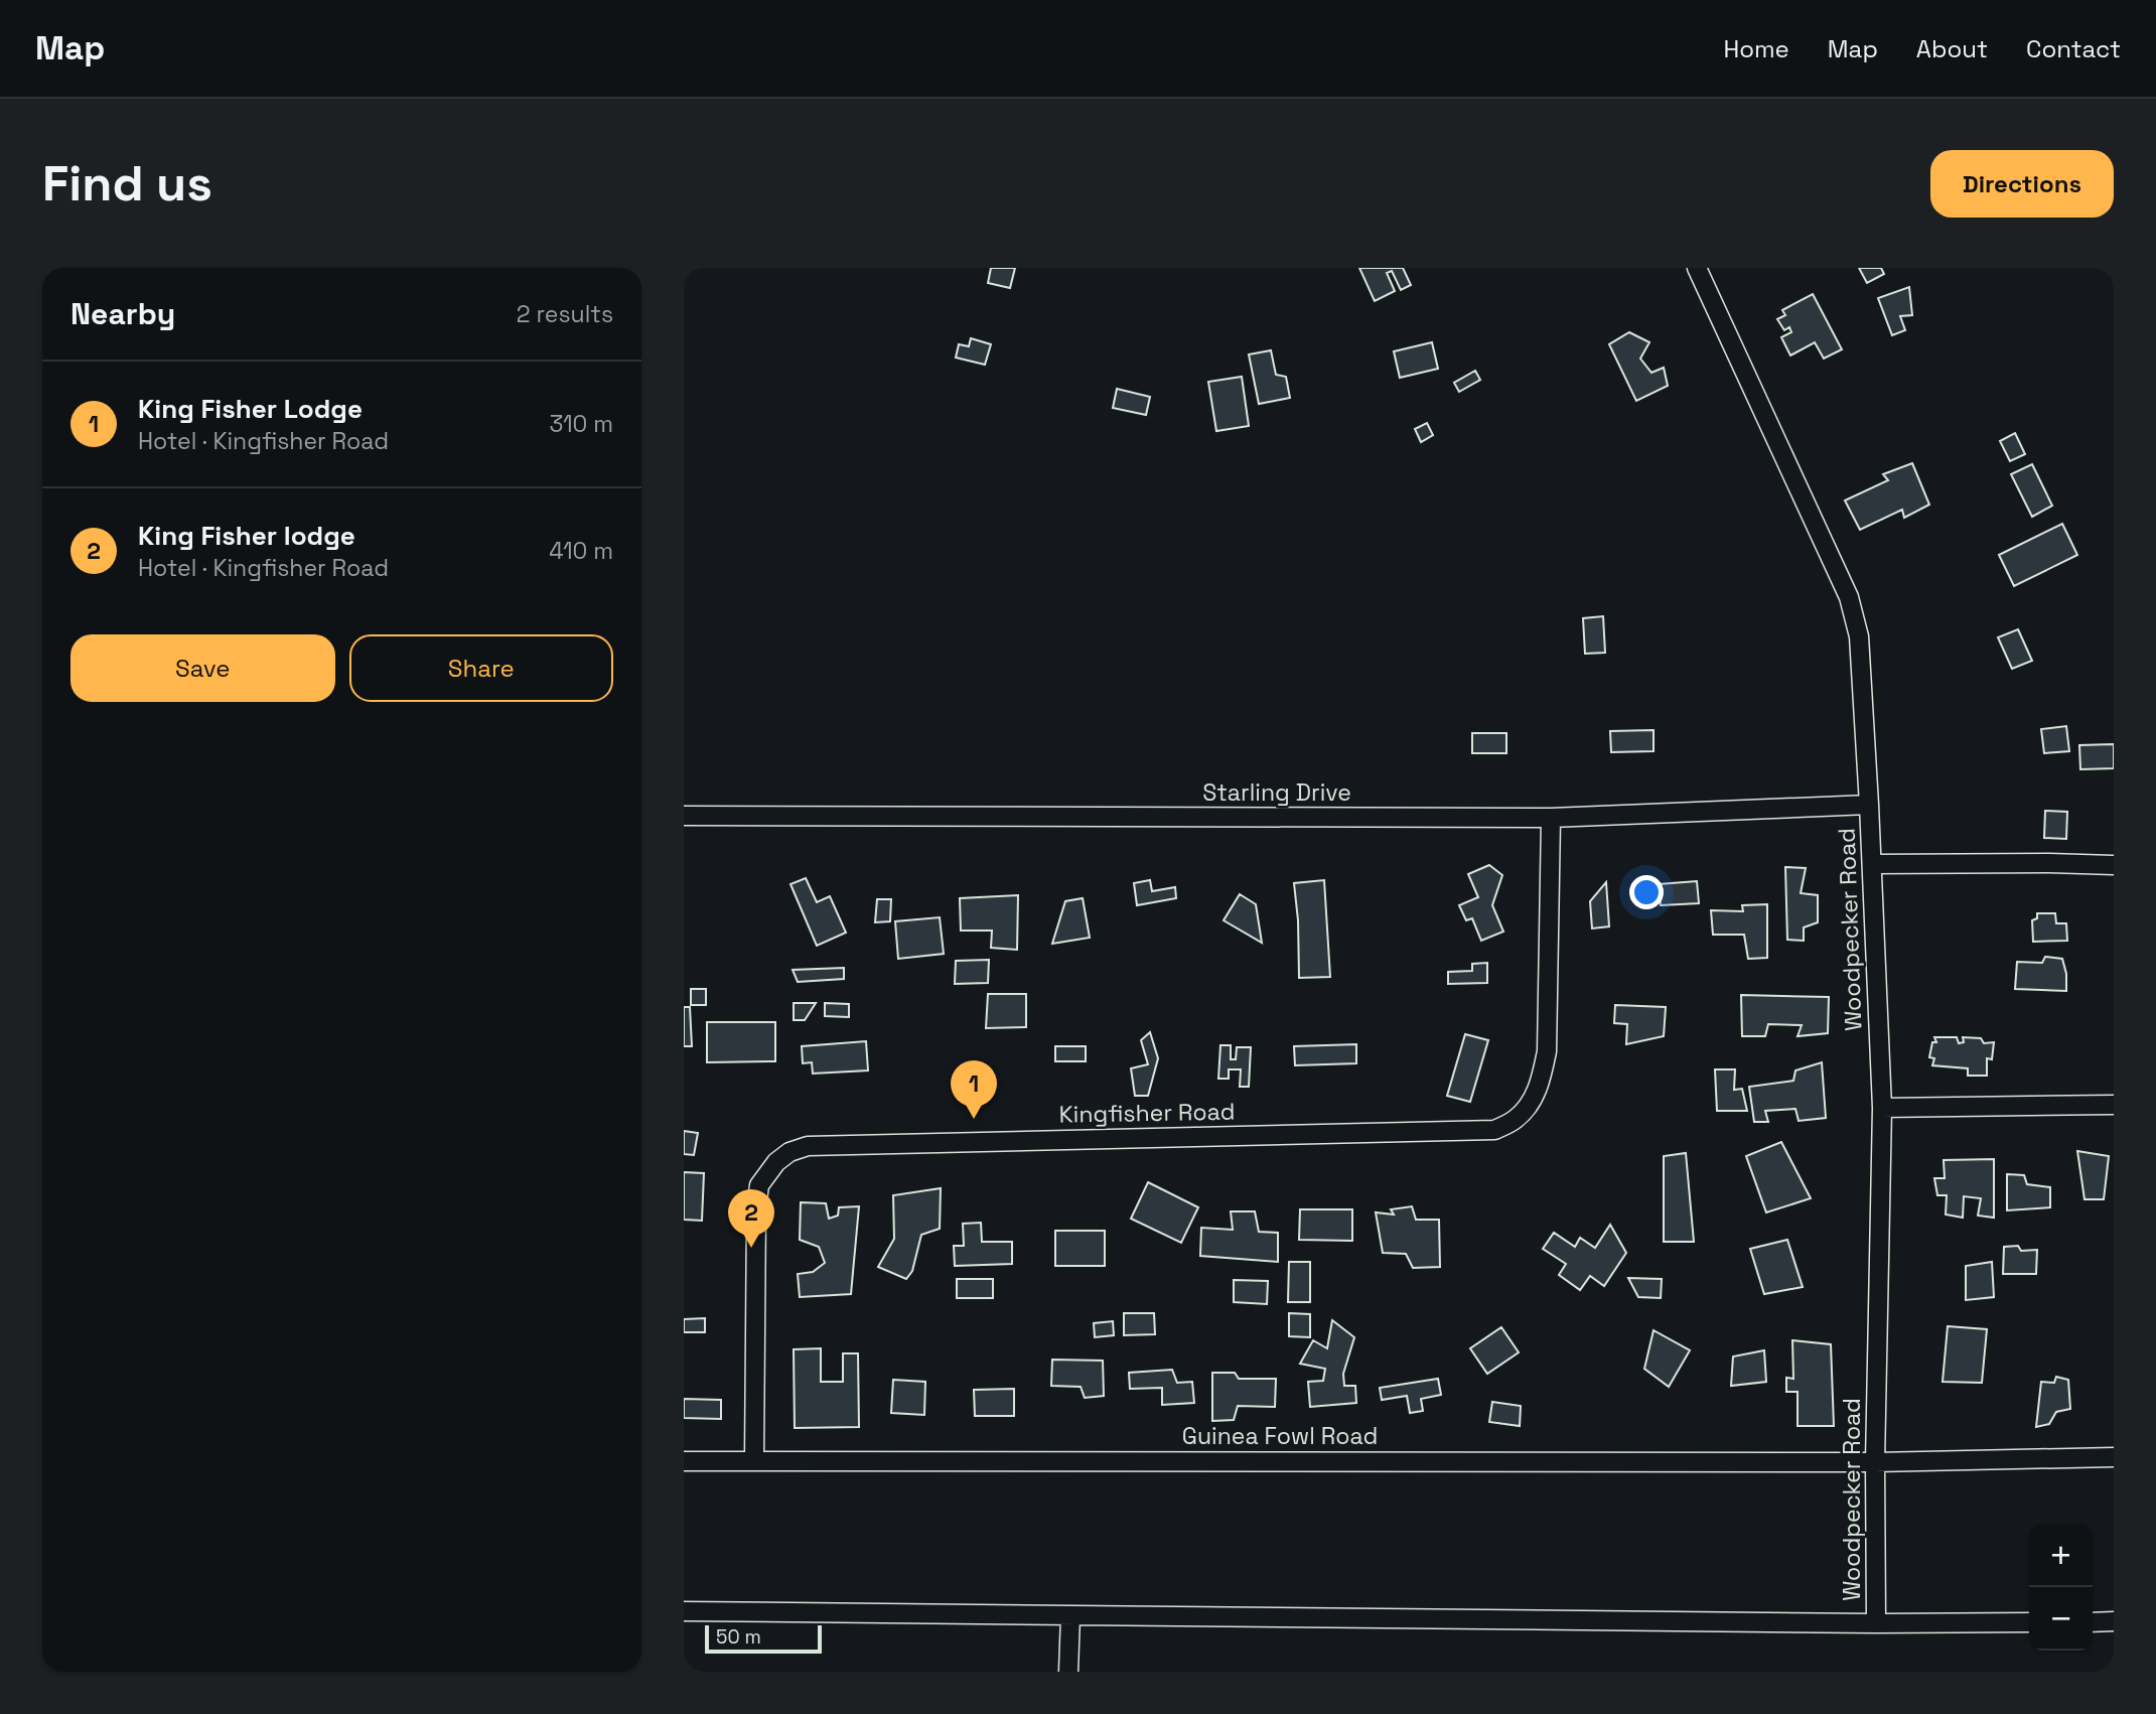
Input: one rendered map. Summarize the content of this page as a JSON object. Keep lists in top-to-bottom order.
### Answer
{
  "streets": {
    "street": [
      "Starling Drive",
      "Woodpecker Road",
      "Kingfisher Road",
      "Guinea Fowl Road"
    ]
  },
  "crossings": [
    ["Starling Drive", "Woodpecker Road"],
    ["Starling Drive", "Kingfisher Road"],
    ["Woodpecker Road", "Guinea Fowl Road"],
    ["Kingfisher Road", "Guinea Fowl Road"]
  ],
  "scale_bar": "50 m",
  "page": {
    "header": "Map",
    "nav": [
      "Home",
      "Map",
      "About",
      "Contact"
    ],
    "buttons": [
      "Directions",
      ["Save", "Share"]
    ],
    "title": "Find us",
    "heading": ["Nearby", "2 results"],
    "list": [
      {
        "mark": "1",
        "name": "King Fisher Lodge",
        "note": "Hotel · Kingfisher Road",
        "value": "310 m"
      },
      {
        "mark": "2",
        "name": "King Fisher lodge",
        "note": "Hotel · Kingfisher Road",
        "value": "410 m"
      }
    ],
    "pins": ["1", "2"],
    "map_buttons": ["+", "−"],
    "scale": "50 m"
  }
}
